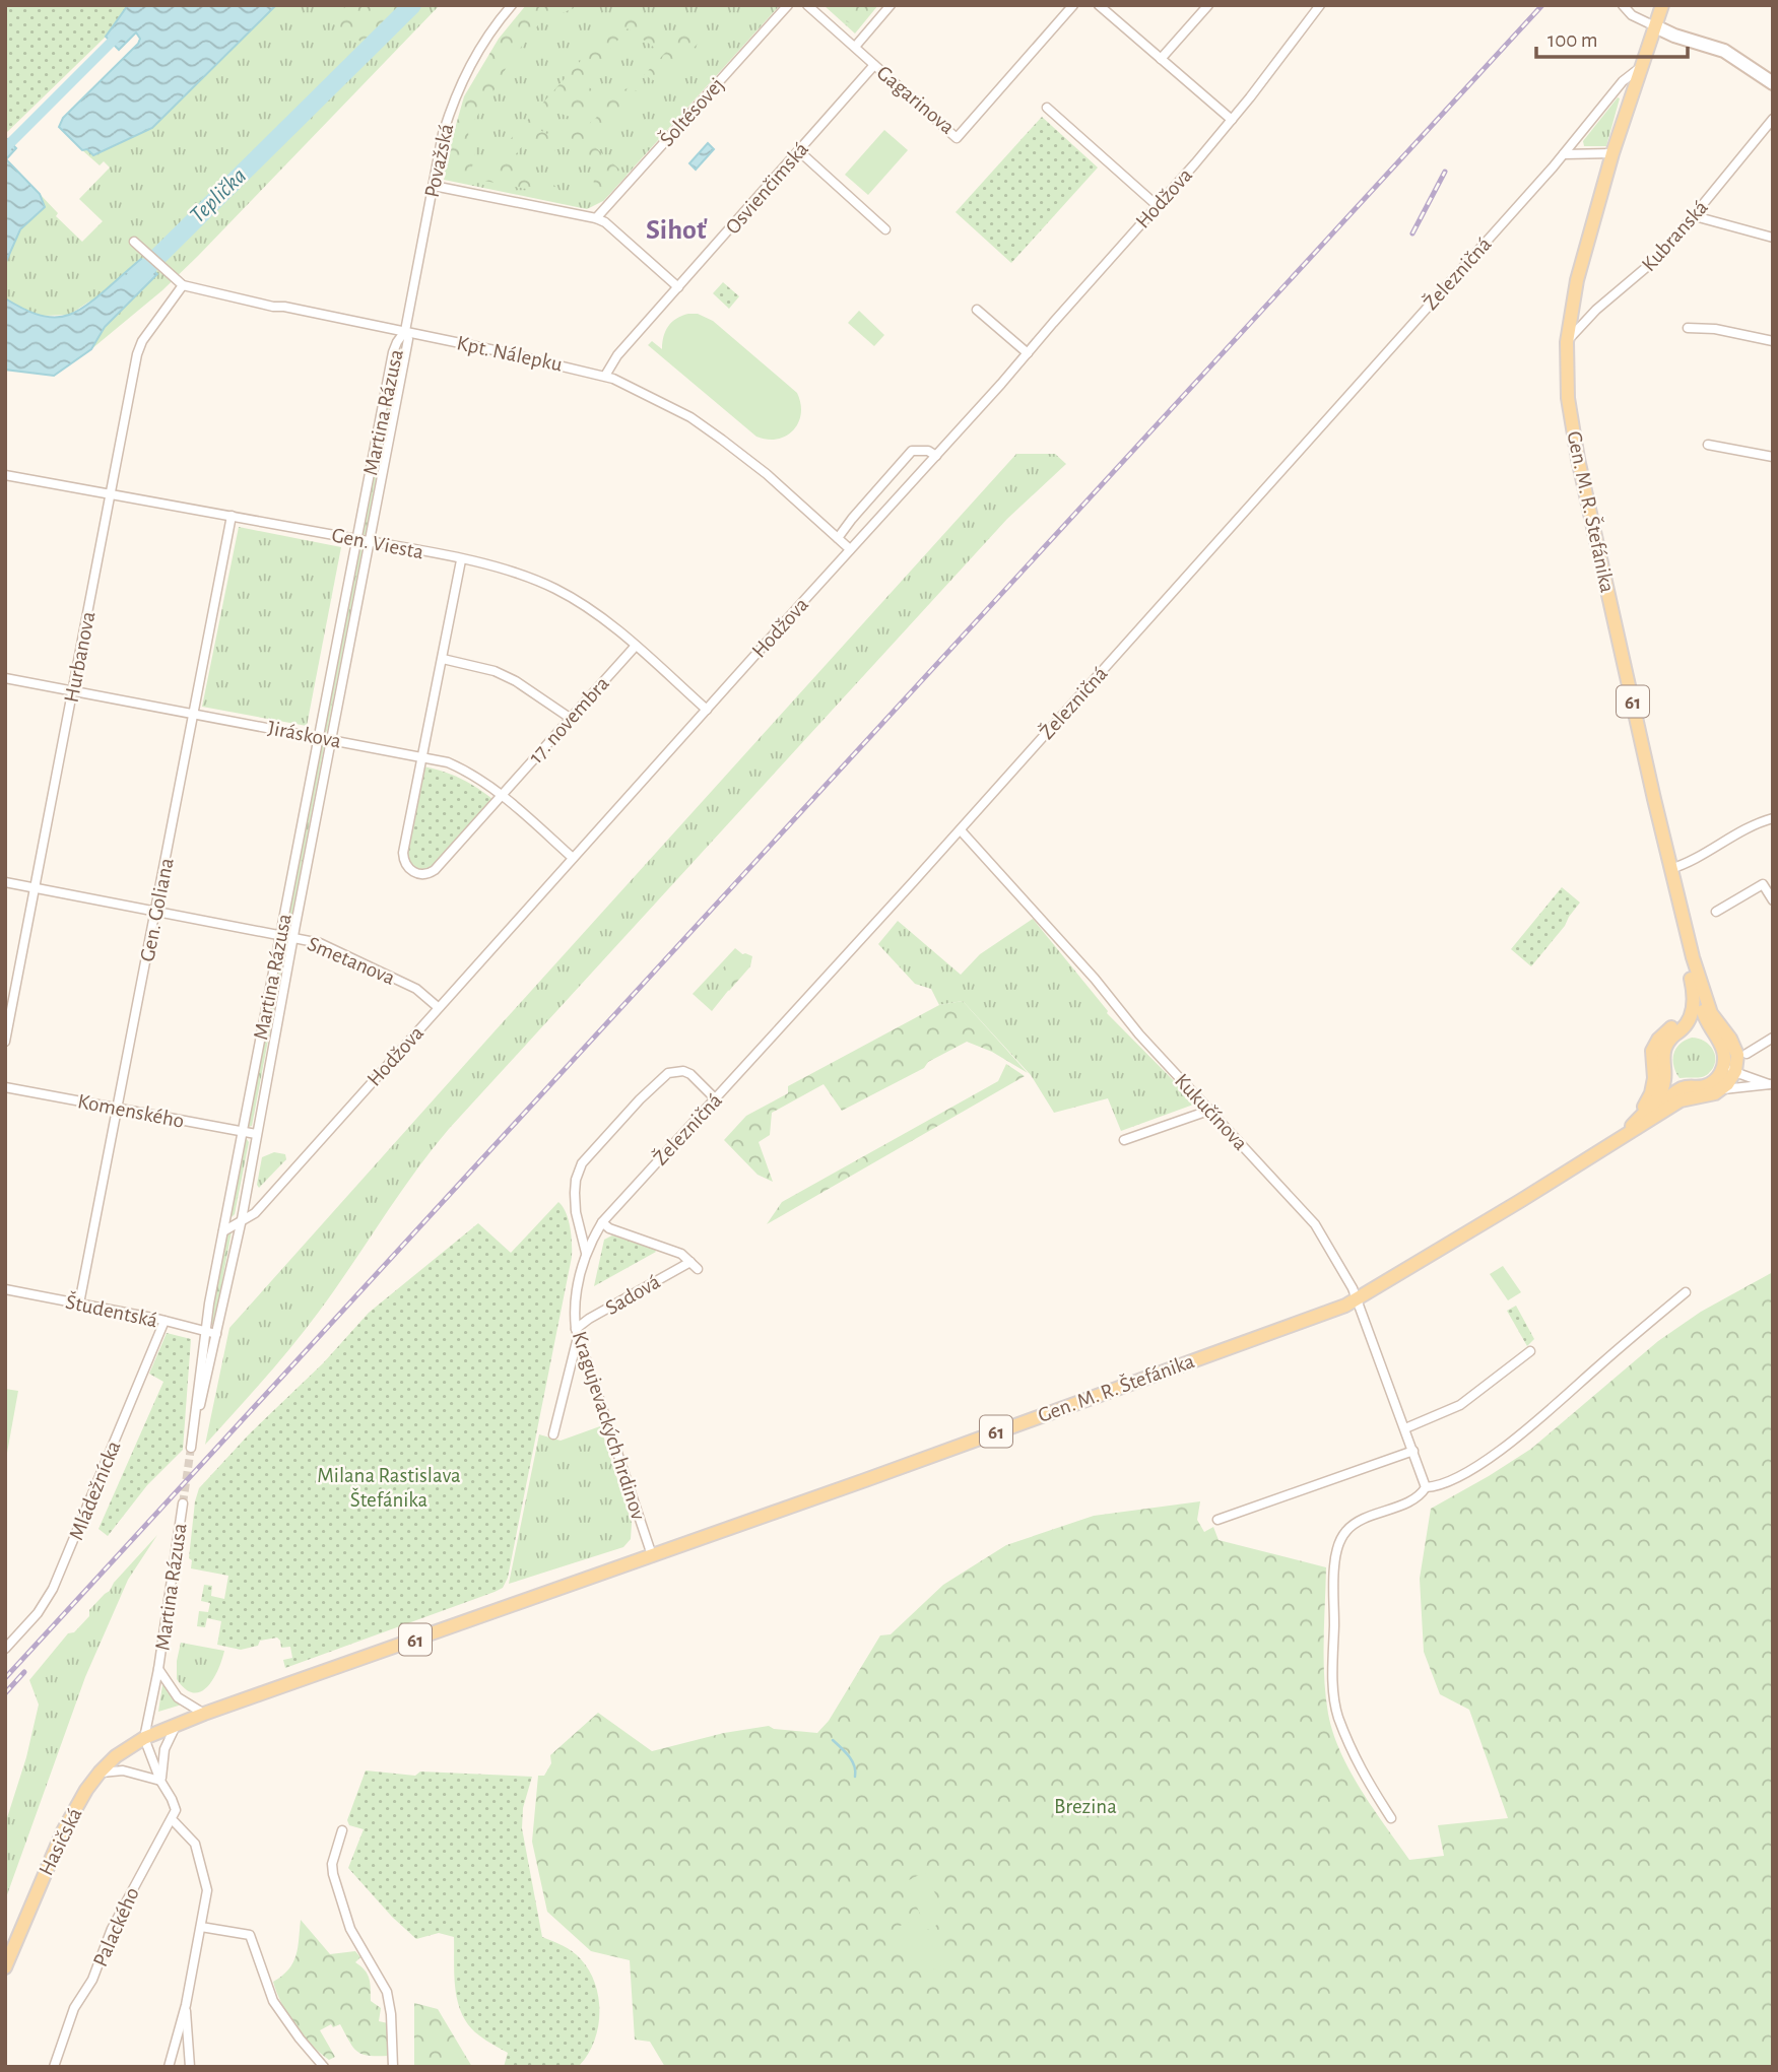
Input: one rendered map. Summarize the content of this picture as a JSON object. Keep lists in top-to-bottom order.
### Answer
{
  "streets": {
    "main road": ["Gen. M. R. Štefánika", "61", "Hasičská"],
    "street": [
      "Gagarinova",
      "Šoltésovej",
      "Považská",
      "Osvienčimská",
      "Hodžova",
      "Kubranská",
      "Železničná",
      "Kpt. Nálepku",
      "Martina Rázusa",
      "Gen. Viesta",
      "Hurbanova",
      "17. novembra",
      "Jiráskova",
      "Gen. Goliana",
      "Smetanova",
      "Komenského",
      "Kukučínova",
      "Sadová",
      "Študentská",
      "Kragujevackých hrdinov",
      "Mládežnícka",
      "Palackého"
    ]
  },
  "crossings": [
    ["Gagarinova", "Osvienčimská"],
    ["Považská", "Kpt. Nálepku"],
    ["Považská", "Martina Rázusa"],
    ["Osvienčimská", "Kpt. Nálepku"],
    ["Hodžova", "Kpt. Nálepku"],
    ["Hodžova", "Martina Rázusa"],
    ["Hodžova", "Gen. Viesta"],
    ["Hodžova", "Jiráskova"],
    ["Hodžova", "Smetanova"],
    ["Kubranská", "Gen. M. R. Štefánika"],
    ["Železničná", "61"],
    ["Železničná", "Kukučínova"],
    ["Železničná", "Kragujevackých hrdinov"],
    ["Kpt. Nálepku", "Martina Rázusa"],
    ["Kpt. Nálepku", "Hurbanova"],
    ["Martina Rázusa", "Gen. Viesta"],
    ["Martina Rázusa", "61"],
    ["Martina Rázusa", "Jiráskova"],
    ["Martina Rázusa", "Smetanova"],
    ["Martina Rázusa", "Komenského"],
    ["Martina Rázusa", "Študentská"],
    ["Martina Rázusa", "Hasičská"],
    ["Martina Rázusa", "Palackého"],
    ["Gen. M. R. Štefánika", "61"],
    ["Gen. M. R. Štefánika", "Kukučínova"],
    ["Gen. M. R. Štefánika", "Kragujevackých hrdinov"],
    ["Gen. Viesta", "Hurbanova"],
    ["Gen. Viesta", "17. novembra"],
    ["Gen. Viesta", "Gen. Goliana"],
    ["Hurbanova", "Jiráskova"],
    ["Hurbanova", "Smetanova"],
    ["61", "Kukučínova"],
    ["61", "Kragujevackých hrdinov"],
    ["61", "Hasičská"],
    ["61", "Palackého"],
    ["17. novembra", "Jiráskova"],
    ["Jiráskova", "Gen. Goliana"],
    ["Gen. Goliana", "Smetanova"],
    ["Gen. Goliana", "Komenského"],
    ["Gen. Goliana", "Študentská"],
    ["Sadová", "Kragujevackých hrdinov"],
    ["Študentská", "Mládežnícka"],
    ["Hasičská", "Palackého"]
  ],
  "districts": ["Sihoť"],
  "water": ["Teplička"],
  "parks": ["Milana Rastislava Štefánika", "Brezina"],
  "scale_bar": "100 m"
}
